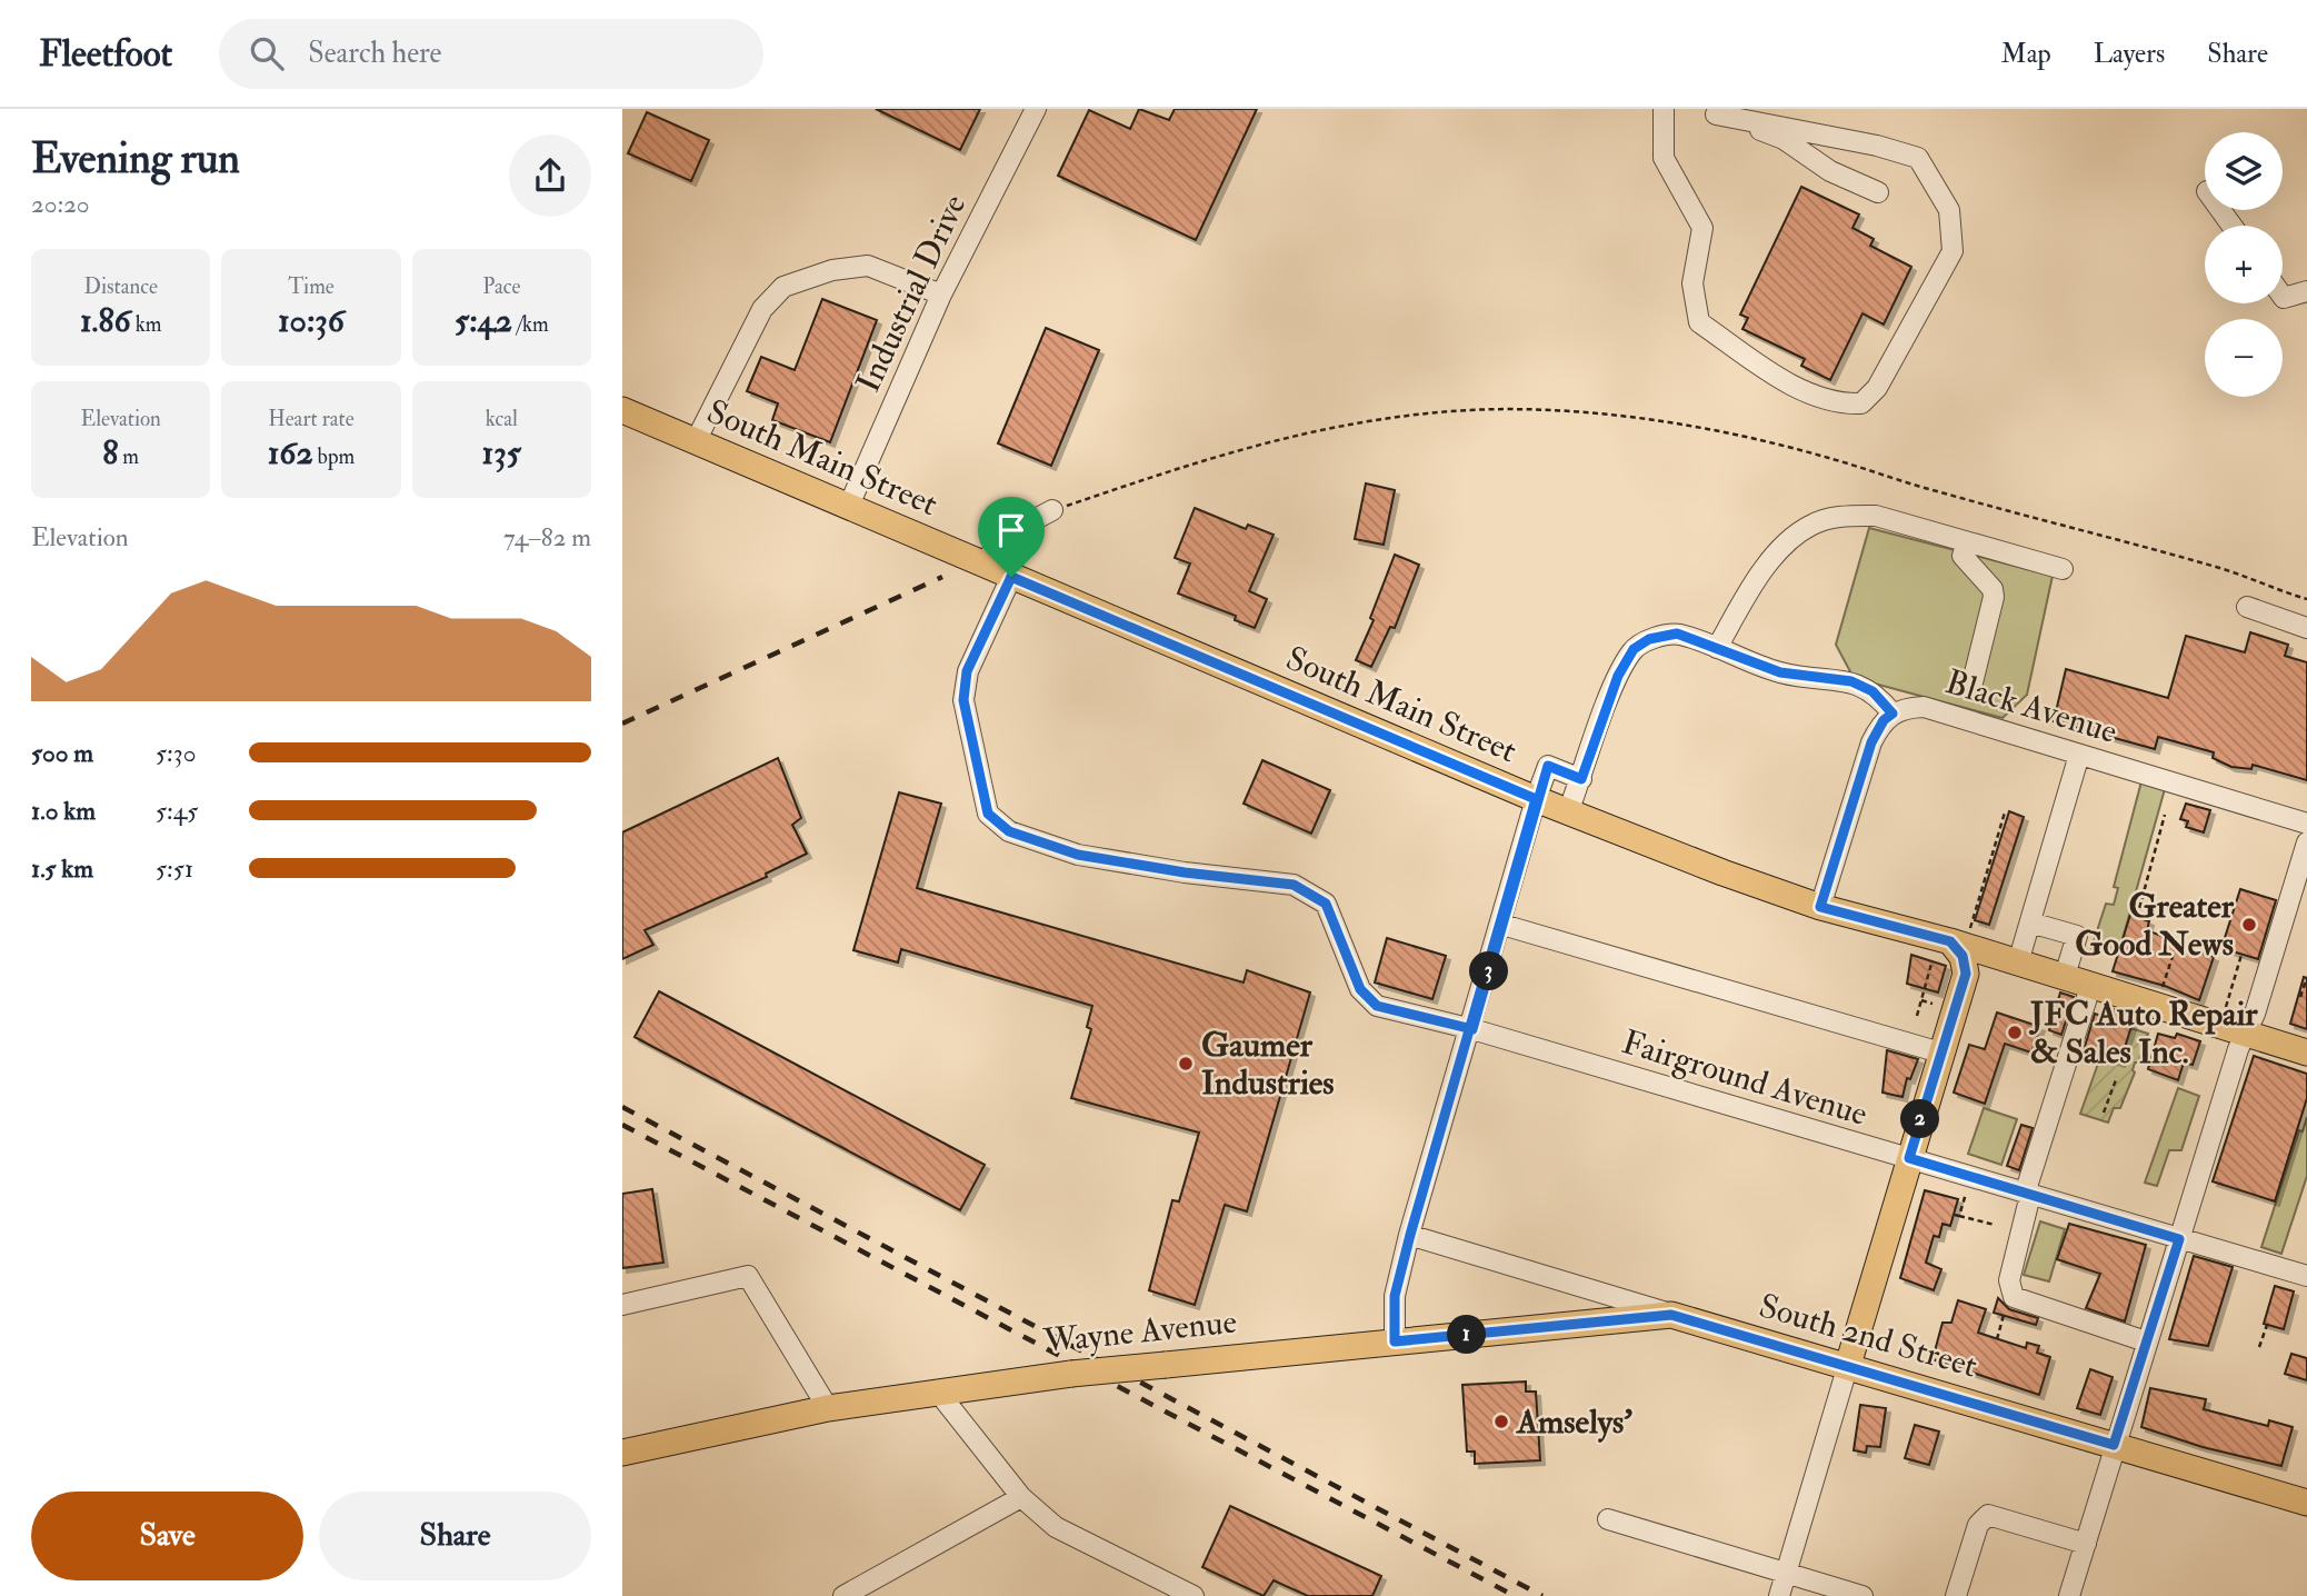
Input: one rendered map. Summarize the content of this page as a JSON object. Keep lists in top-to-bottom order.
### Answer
{
  "streets": {
    "main road": ["South Main Street", "Wayne Avenue", "South 2nd Street"],
    "street": ["Industrial Drive", "Black Avenue", "Fairground Avenue"]
  },
  "crossings": [
    ["Industrial Drive", "South Main Street"],
    ["South Main Street", "Fairground Avenue"],
    ["Wayne Avenue", "South 2nd Street"]
  ],
  "places": [
    "Greater Good News",
    "JFC Auto Repair & Sales Inc.",
    "Gaumer Industries",
    "Amselys'"
  ],
  "page": {
    "header": "Fleetfoot",
    "search": "Search here",
    "nav": ["Map", "Layers", "Share"],
    "heading": ["Evening run", "20:20"],
    "map_buttons": ["+", "−"],
    "stats": [
      ["Distance", "1.86 km"],
      ["Time", "10:36"],
      ["Pace", "5:42 /km"],
      ["Elevation", "8 m"],
      ["Heart rate", "162 bpm"],
      ["kcal", "135"]
    ],
    "chart": ["Elevation", "74–82 m"],
    "list": [
      {
        "name": "500 m",
        "note": "5:30"
      },
      {
        "name": "1.0 km",
        "note": "5:45"
      },
      {
        "name": "1.5 km",
        "note": "5:51"
      }
    ],
    "pins": ["3", "2", "1"],
    "buttons": ["Save", "Share"]
  }
}
